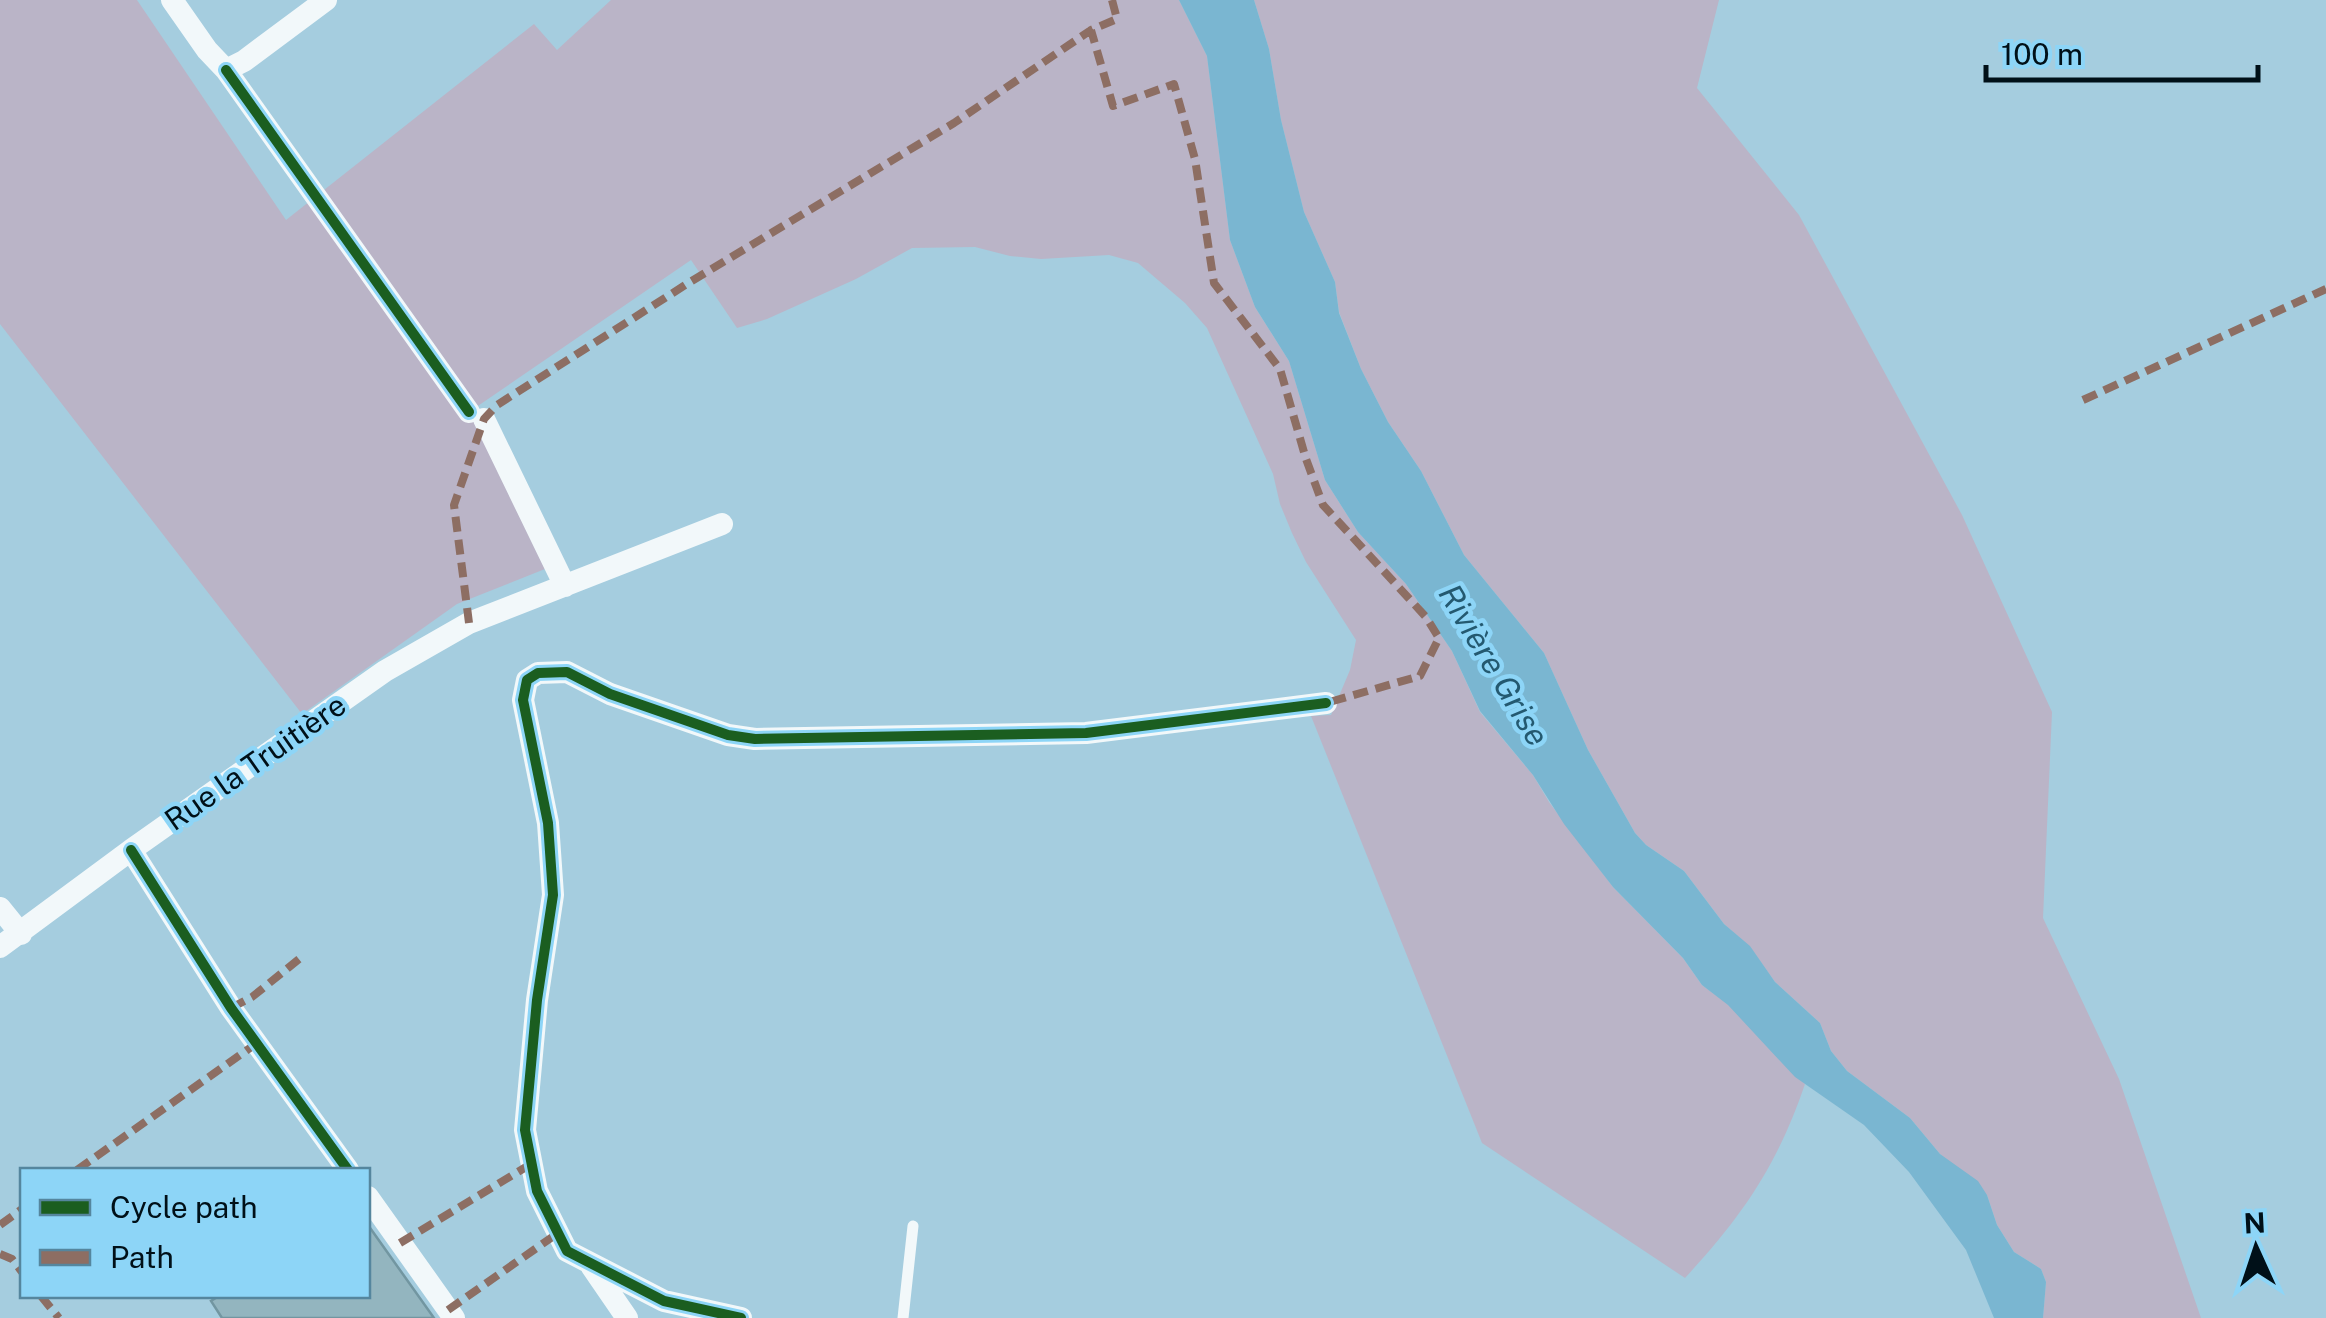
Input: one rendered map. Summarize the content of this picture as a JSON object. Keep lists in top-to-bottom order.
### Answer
{
  "streets": {
    "street": ["Rue la Truitière"]
  },
  "water": ["Rivière Grise"],
  "legend": ["Cycle path", "Path"],
  "scale_bar": "100 m",
  "north": "top"
}
